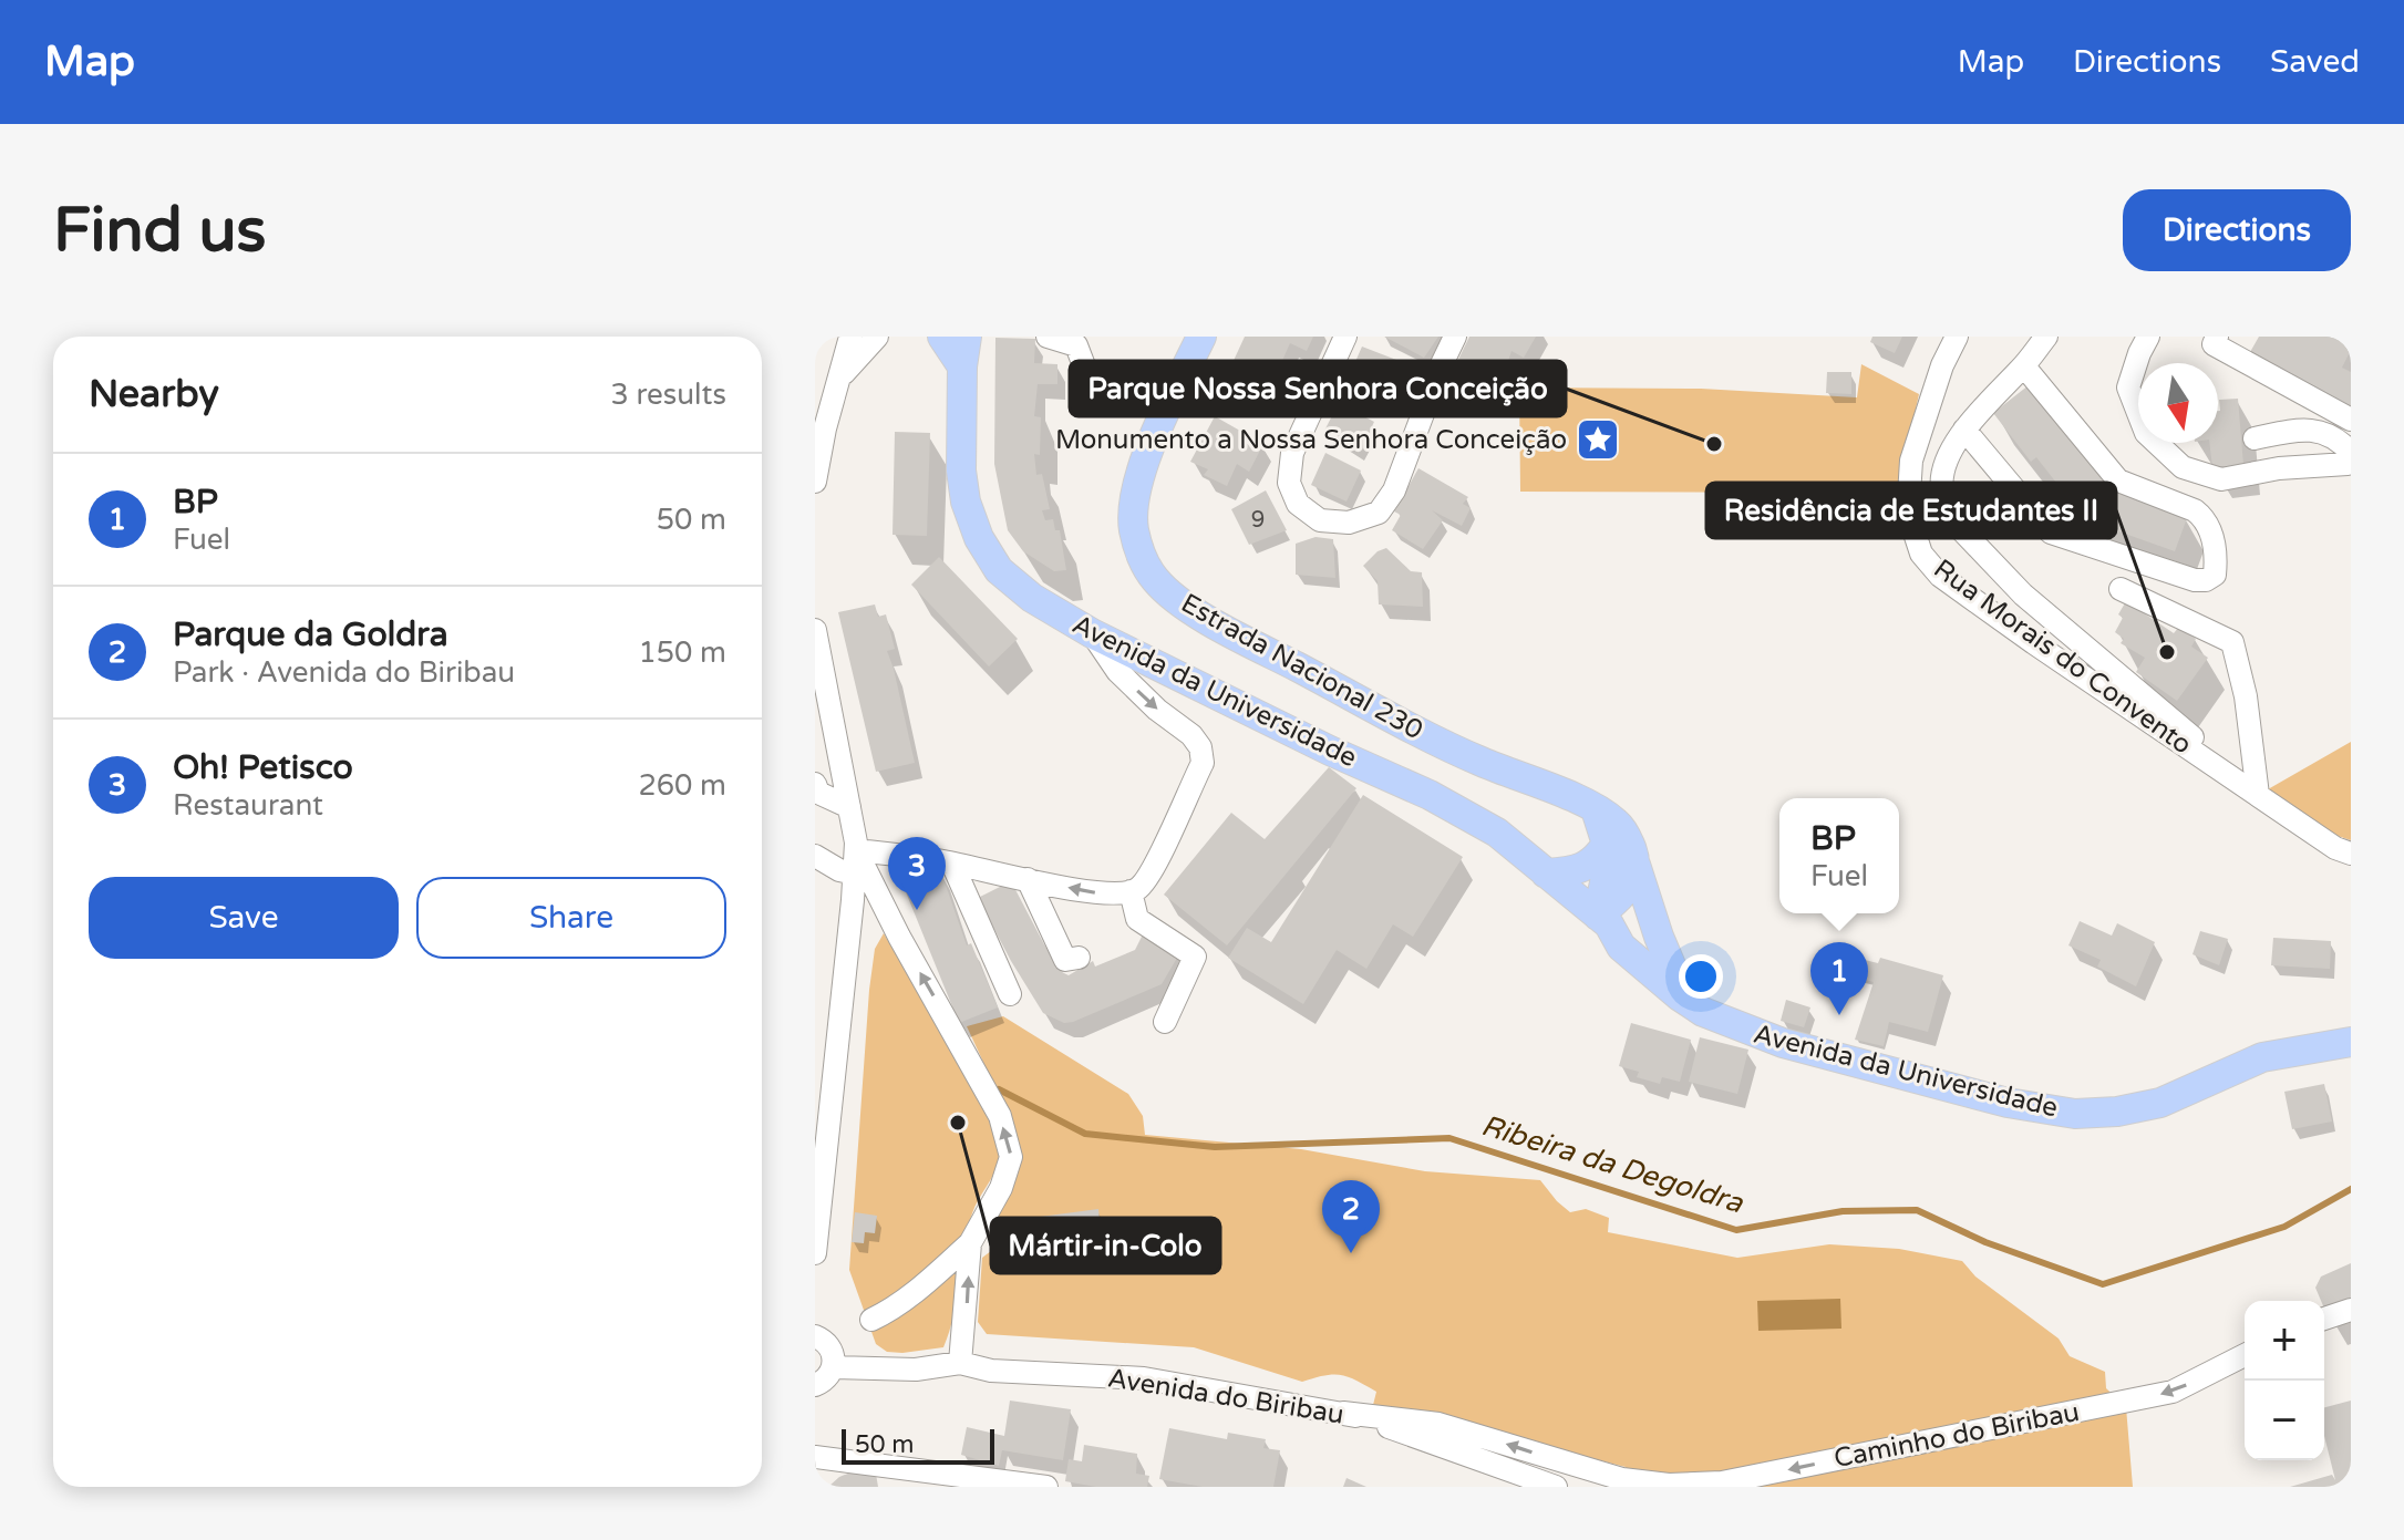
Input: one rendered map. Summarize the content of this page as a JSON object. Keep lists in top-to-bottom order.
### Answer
{
  "streets": {
    "main road": ["Estrada Nacional 230", "Avenida da Universidade"],
    "street": ["Rua Morais do Convento", "Avenida do Biribau", "Caminho do Biribau"]
  },
  "crossings": [
    ["Estrada Nacional 230", "Avenida da Universidade"],
    ["Avenida do Biribau", "Caminho do Biribau"]
  ],
  "one_way": ["Caminho do Biribau"],
  "water": ["Ribeira da Degoldra"],
  "places": {
    "place": ["Monumento a Nossa Senhora Conceição"],
    "other": ["Parque Nossa Senhora Conceição", "Residência de Estudantes II", "Mártir-in-Colo"]
  },
  "house_numbers": ["9"],
  "scale_bar": "50 m",
  "north": "bottom",
  "page": {
    "header": "Map",
    "nav": ["Map", "Directions", "Saved"],
    "buttons": [
      "Directions",
      ["Save", "Share"]
    ],
    "title": "Find us",
    "heading": ["Nearby", "3 results"],
    "list": [
      {
        "mark": "1",
        "name": "BP",
        "note": "Fuel",
        "value": "50 m"
      },
      {
        "mark": "2",
        "name": "Parque da Goldra",
        "note": "Park · Avenida do Biribau",
        "value": "150 m"
      },
      {
        "mark": "3",
        "name": "Oh! Petisco",
        "note": "Restaurant",
        "value": "260 m"
      }
    ],
    "popup": ["BP", "Fuel"],
    "pins": ["3", "1", "2"],
    "map_buttons": ["+", "−"],
    "scale": "50 m"
  }
}
